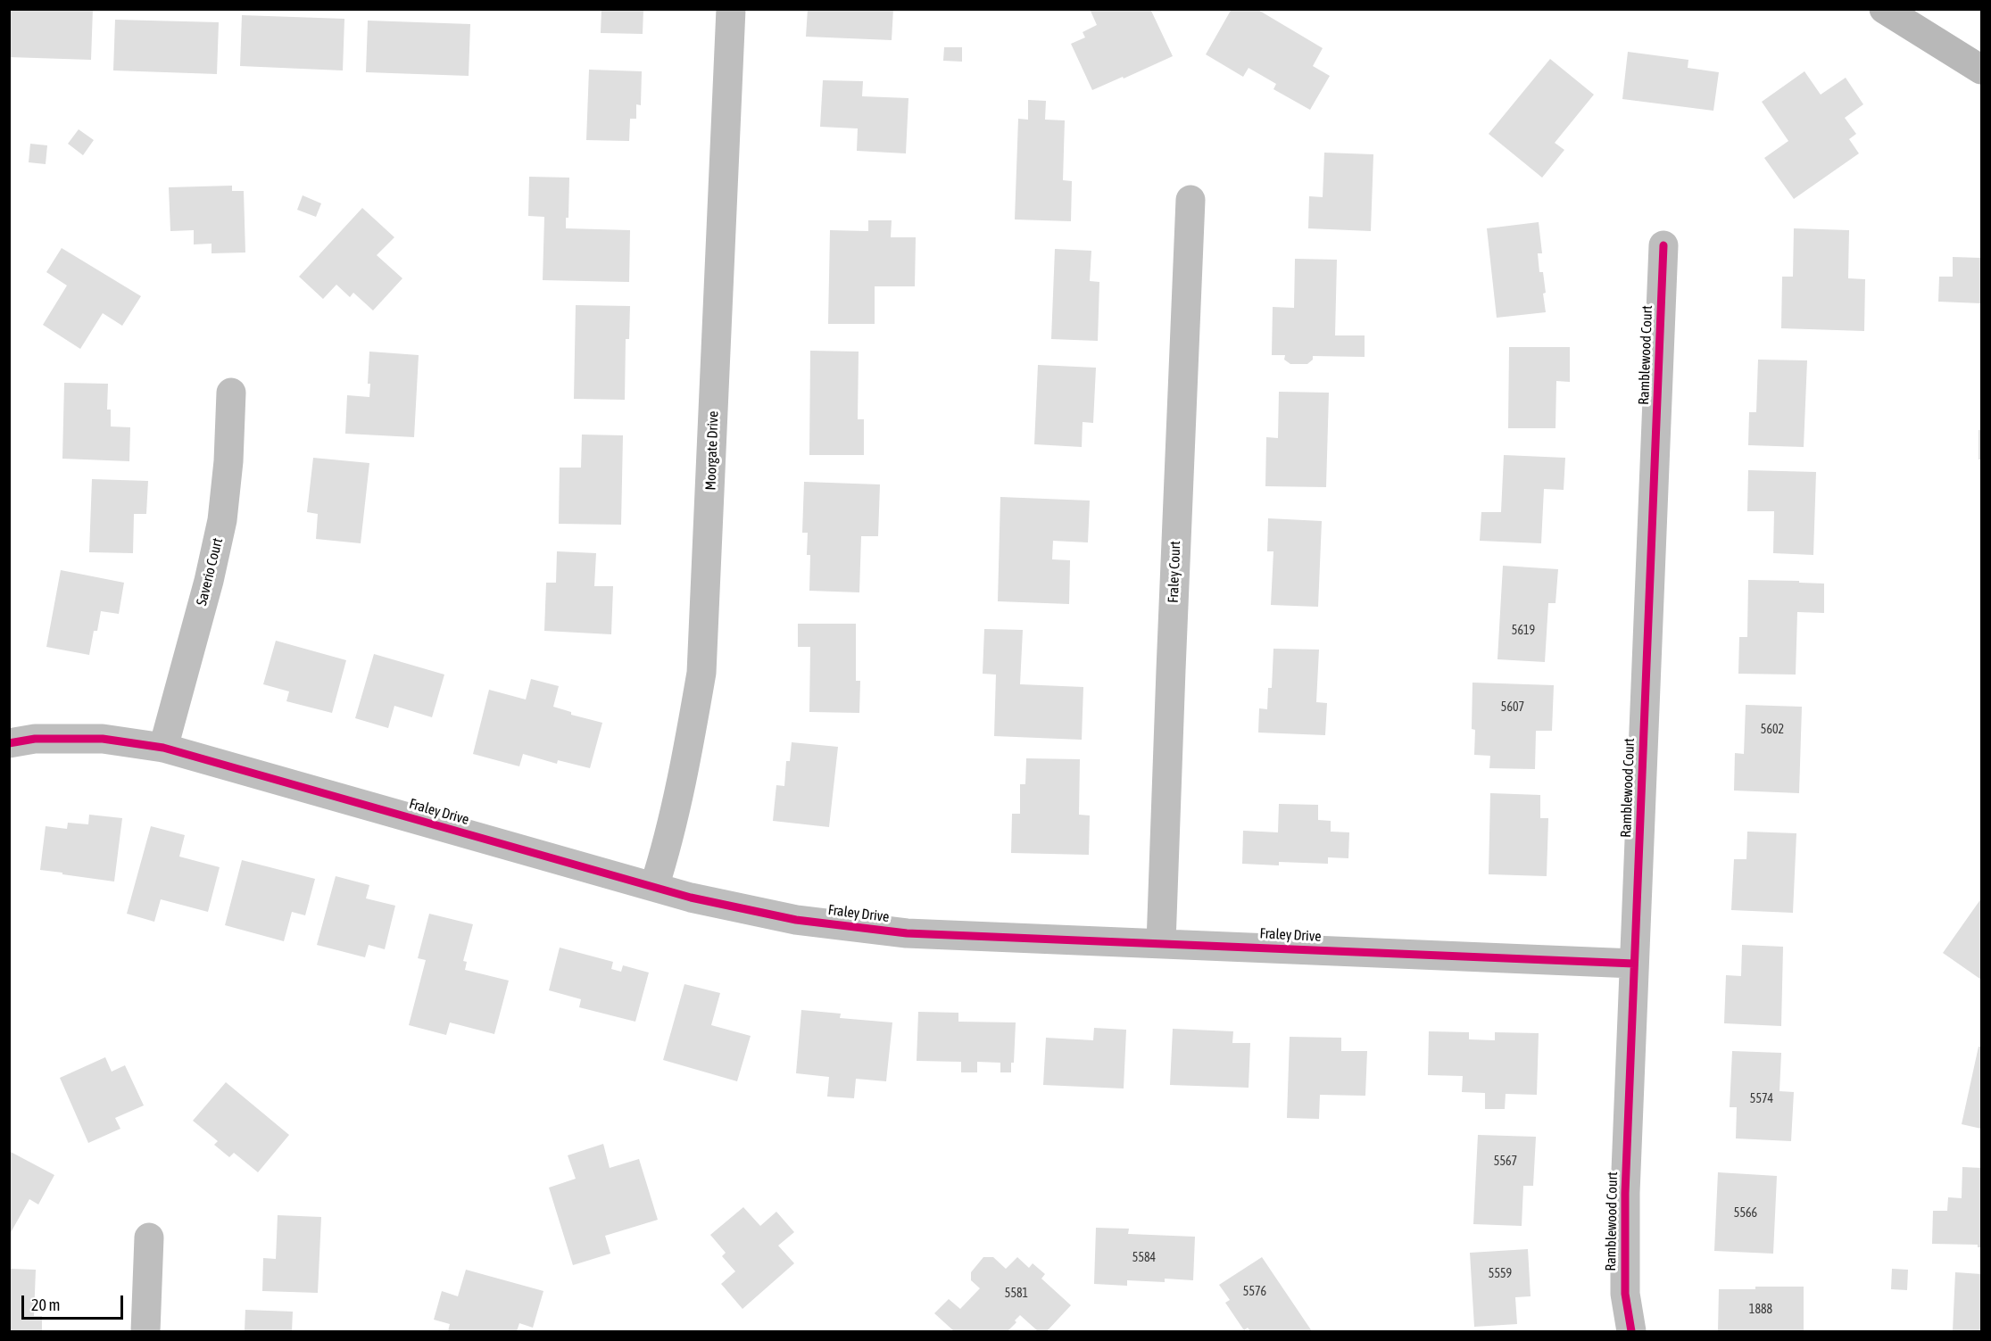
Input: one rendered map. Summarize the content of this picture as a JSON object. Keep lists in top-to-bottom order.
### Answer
{
  "streets": {
    "street": [
      "Ramblewood Court",
      "Moorgate Drive",
      "Saverio Court",
      "Fraley Court",
      "Fraley Drive"
    ]
  },
  "crossings": [
    ["Ramblewood Court", "Fraley Drive"],
    ["Moorgate Drive", "Fraley Drive"],
    ["Saverio Court", "Fraley Drive"],
    ["Fraley Court", "Fraley Drive"]
  ],
  "house_numbers": [
    "5619",
    "5607",
    "5602",
    "5574",
    "5567",
    "5566",
    "5584",
    "5559",
    "5576",
    "5581",
    "1888"
  ],
  "scale_bar": "20 m"
}
